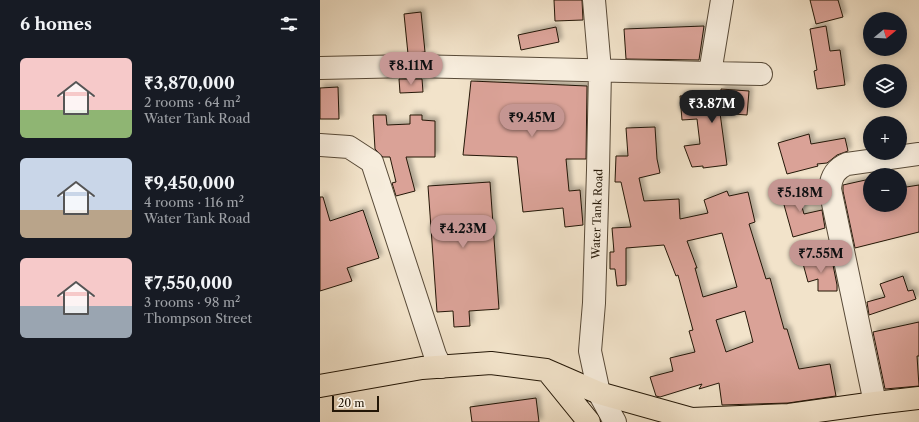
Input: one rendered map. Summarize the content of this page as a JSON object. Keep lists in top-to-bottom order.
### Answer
{
  "streets": {
    "street": ["Water Tank Road"]
  },
  "scale_bar": "20 m",
  "north": "right",
  "page": {
    "heading": "6 homes",
    "map_buttons": ["+", "−"],
    "list": [
      {
        "name": "₹3,870,000",
        "note": "2 rooms · 64 m² · Water Tank Road"
      },
      {
        "name": "₹9,450,000",
        "note": "4 rooms · 116 m² · Water Tank Road"
      },
      {
        "name": "₹7,550,000",
        "note": "3 rooms · 98 m² · Thompson Street"
      }
    ],
    "price": [
      "₹8.11M",
      "₹3.87M",
      "₹9.45M",
      "₹5.18M",
      "₹4.23M",
      "₹7.55M"
    ],
    "scale": "20 m"
  }
}
